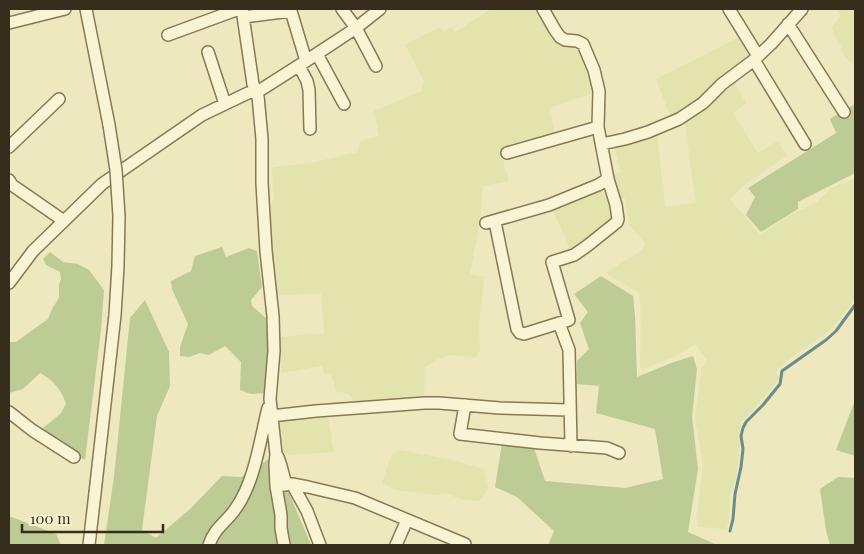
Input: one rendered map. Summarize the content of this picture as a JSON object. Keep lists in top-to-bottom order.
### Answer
{
  "scale_bar": "100 m"
}
